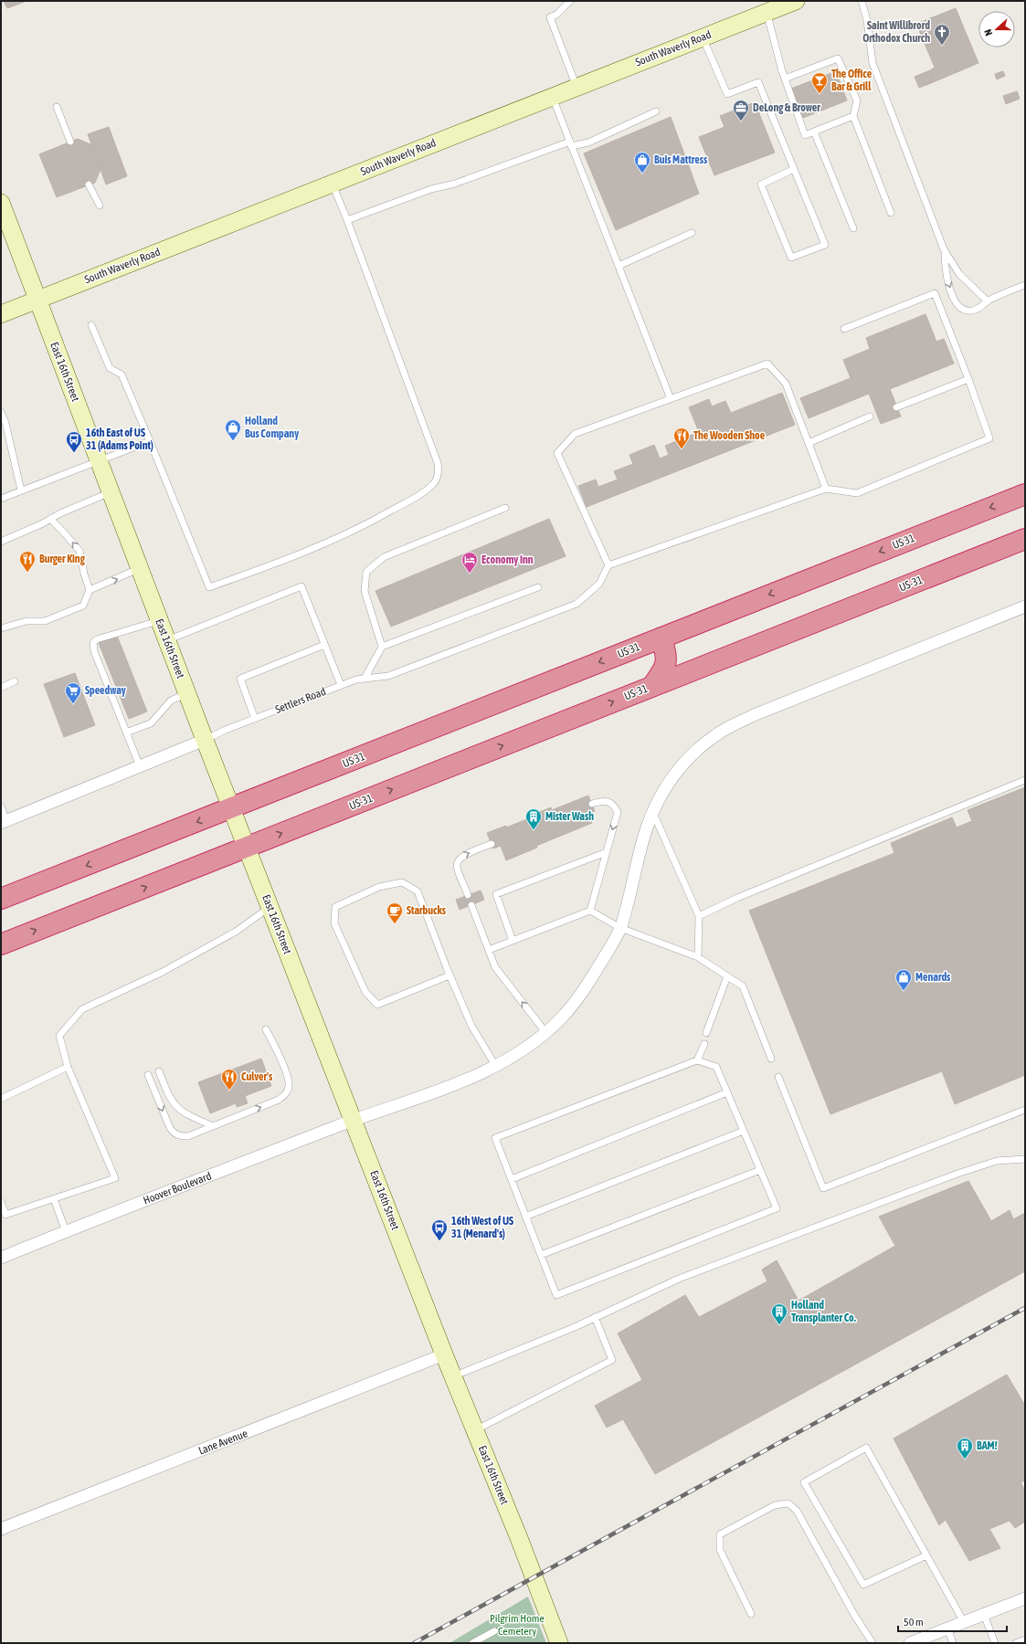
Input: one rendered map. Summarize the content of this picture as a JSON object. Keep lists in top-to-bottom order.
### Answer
{
  "streets": {
    "highway": ["US 31", "US-31"],
    "main road": ["South Waverly Road", "East 16th Street"],
    "street": ["Settlers Road", "Hoover Boulevard", "Lane Avenue"]
  },
  "crossings": [
    ["South Waverly Road", "East 16th Street"],
    ["East 16th Street", "US 31"],
    ["East 16th Street", "US-31"],
    ["East 16th Street", "Settlers Road"],
    ["East 16th Street", "Hoover Boulevard"],
    ["East 16th Street", "Lane Avenue"]
  ],
  "one_way": ["US 31"],
  "parks": ["Pilgrim Home Cemetery"],
  "places": {
    "church": ["Saint Willibrord Orthodox Church"],
    "bar": ["The Office Bar & Grill"],
    "office": ["DeLong & Brower"],
    "shop": ["Buis Mattress", "Holland Bus Company", "Menards"],
    "restaurant": ["The Wooden Shoe", "Burger King", "Culver's"],
    "bus stop": ["16th East of US 31 (Adams Point)", "16th West of US 31 (Menard's)"],
    "hotel": ["Economy Inn"],
    "supermarket": ["Speedway"],
    "building": ["Mister Wash", "Holland Transplanter Co.", "BAM!"],
    "cafe": ["Starbucks"]
  },
  "scale_bar": "50 m",
  "north": "left"
}
